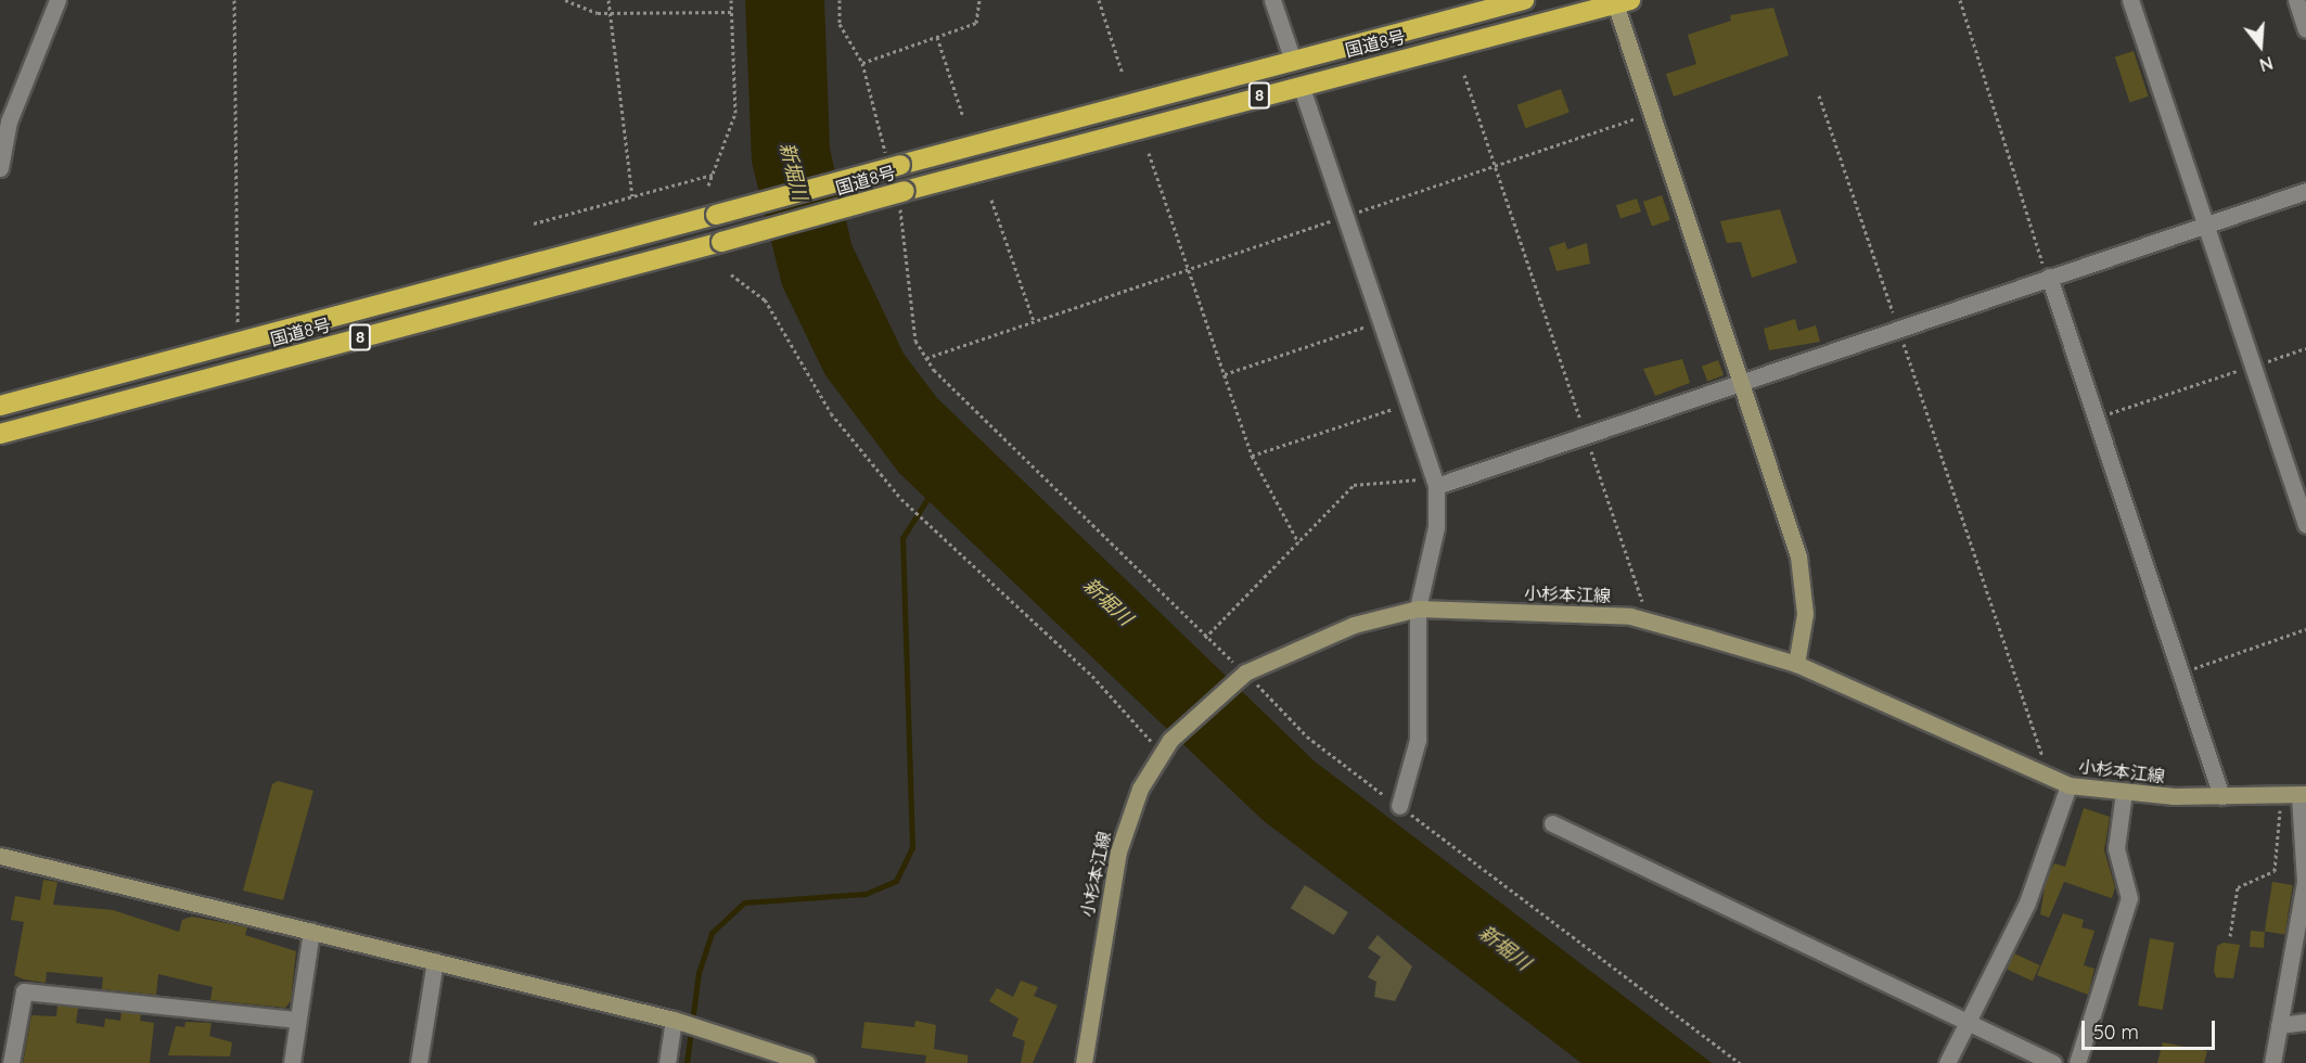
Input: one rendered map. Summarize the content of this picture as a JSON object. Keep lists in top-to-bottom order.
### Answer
{
  "streets": {
    "highway": ["国道8号", "8"],
    "main road": ["小杉本江線"]
  },
  "water": ["新堀川"],
  "scale_bar": "50 m",
  "north": "bottom"
}
